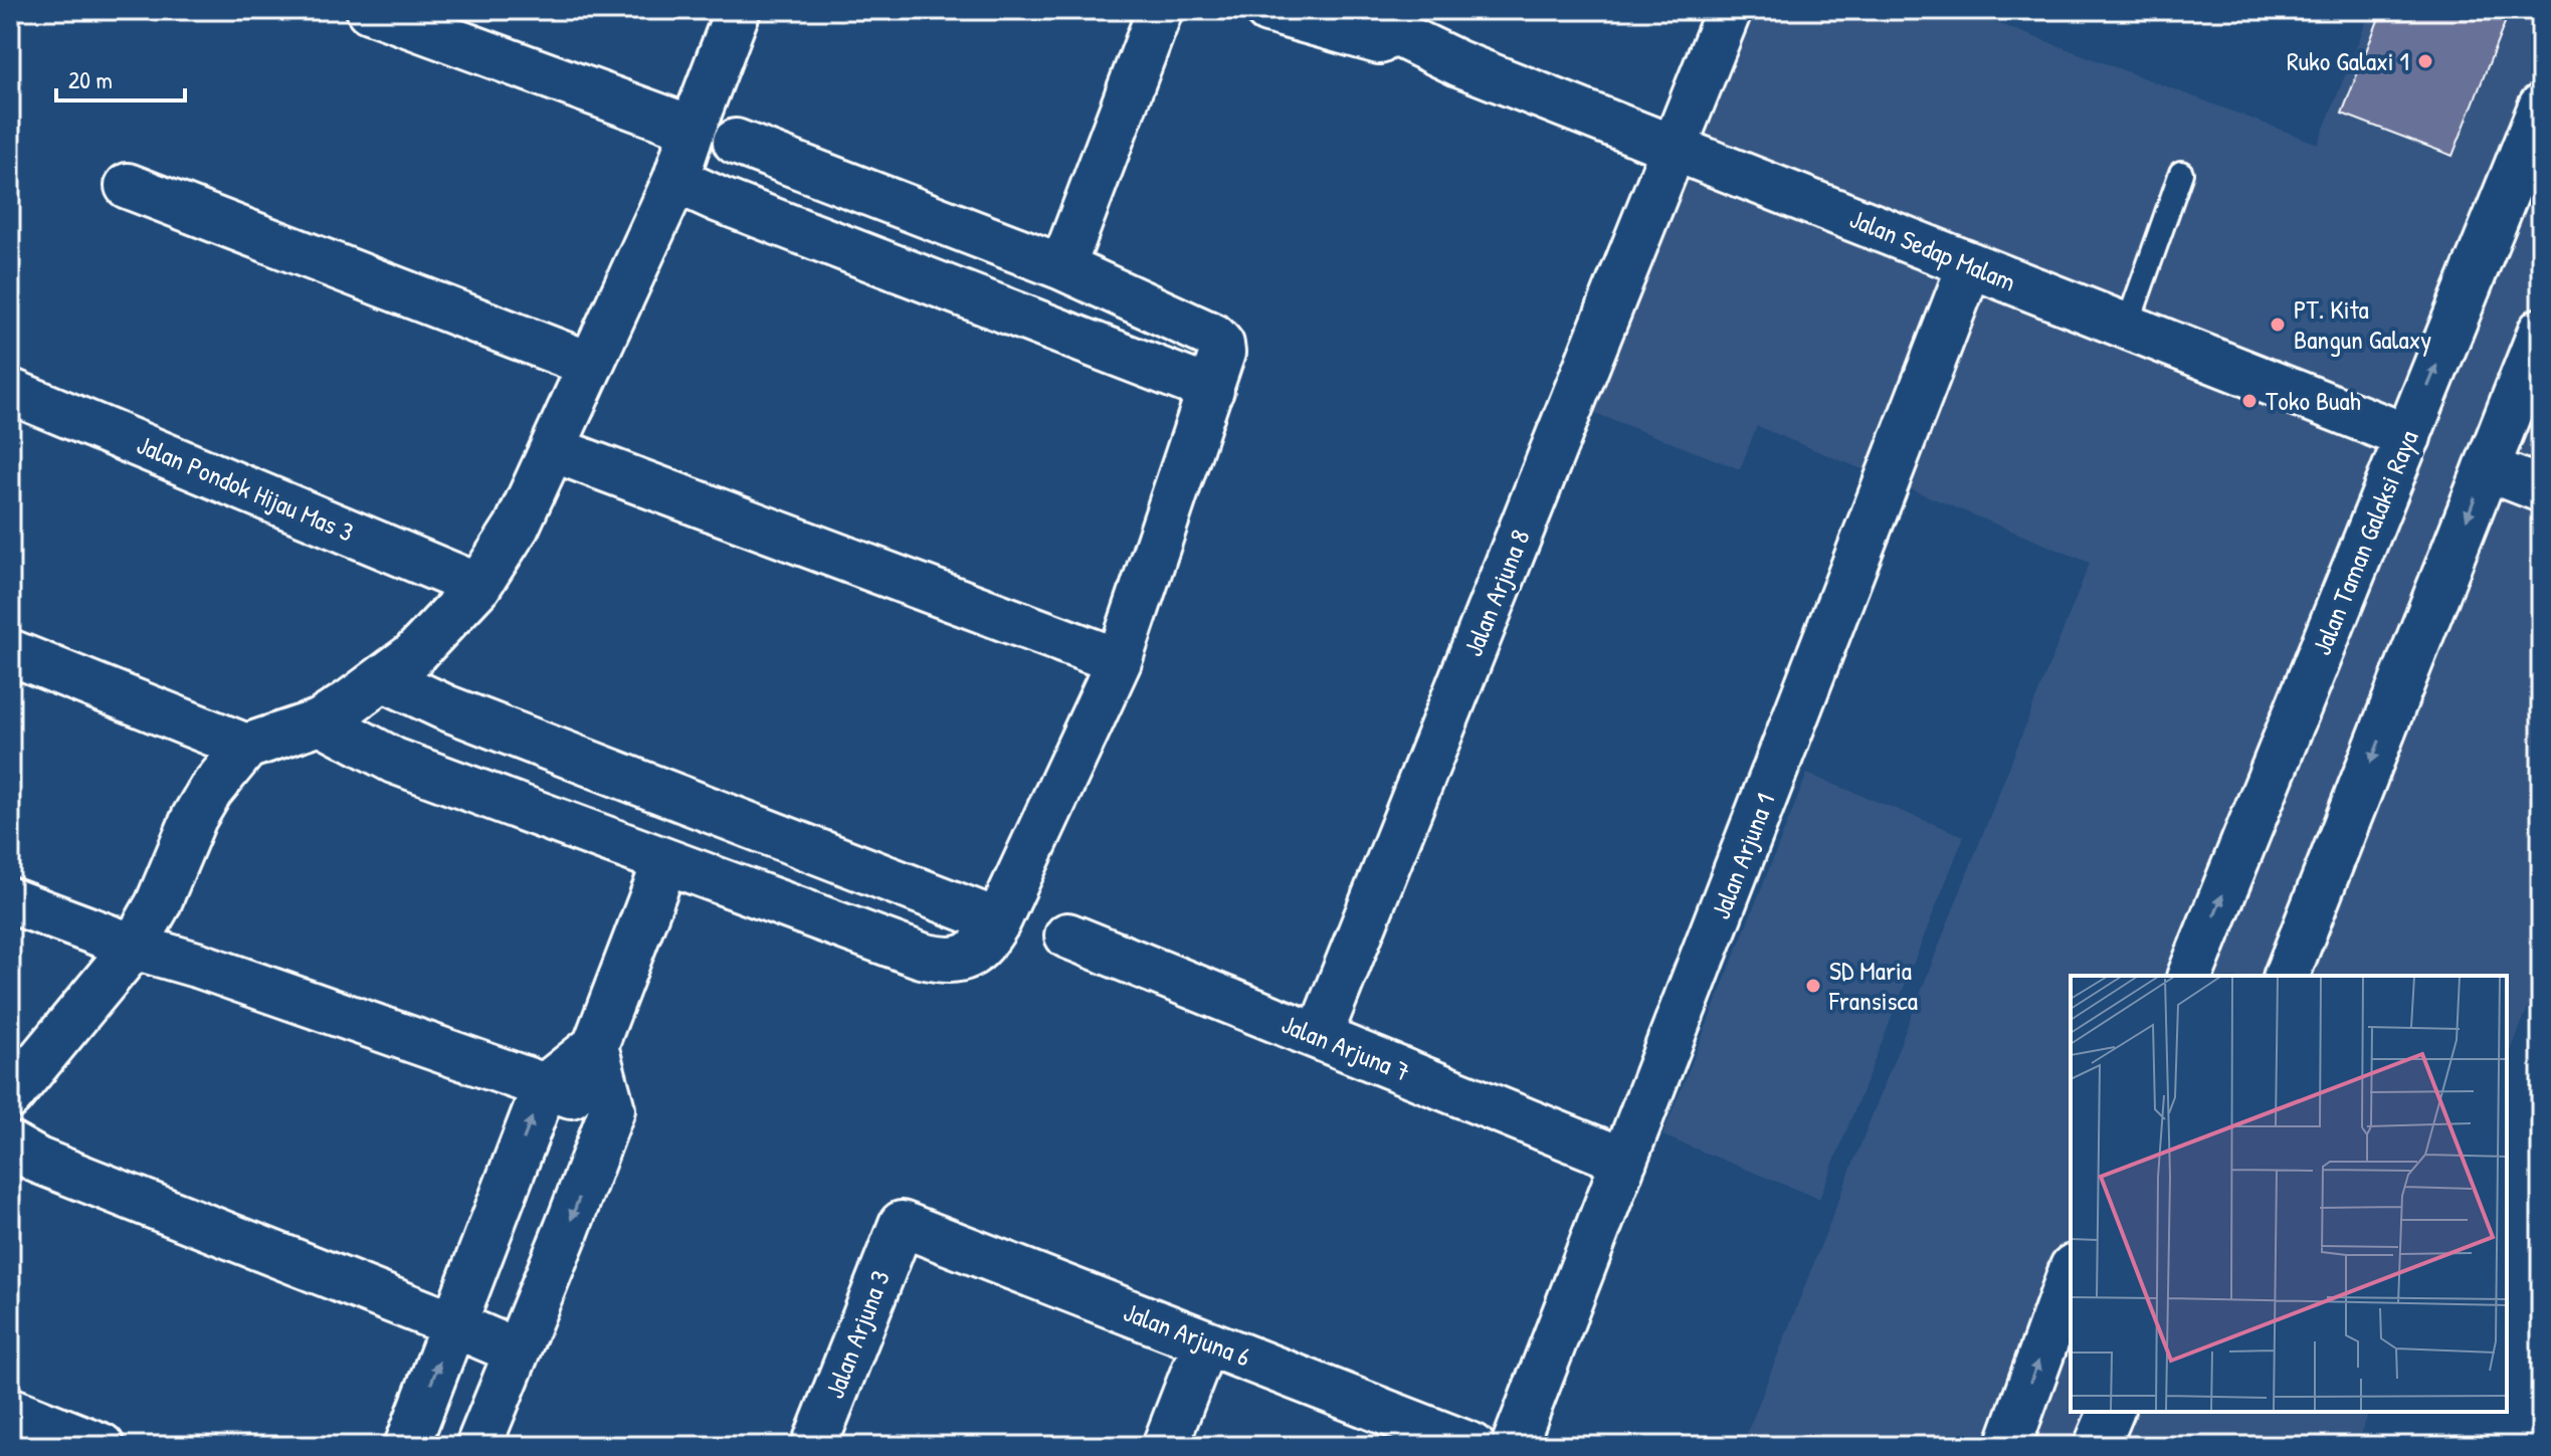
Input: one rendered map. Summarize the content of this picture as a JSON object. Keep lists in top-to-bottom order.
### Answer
{
  "streets": {
    "street": [
      "Jalan Sedap Malam",
      "Jalan Pondok Hijau Mas 3",
      "Jalan Taman Galaksi Raya",
      "Jalan Arjuna 8",
      "Jalan Arjuna 1",
      "Jalan Arjuna 7",
      "Jalan Arjuna 3",
      "Jalan Arjuna 6"
    ]
  },
  "crossings": [
    ["Jalan Sedap Malam", "Jalan Taman Galaksi Raya"],
    ["Jalan Sedap Malam", "Jalan Arjuna 8"],
    ["Jalan Sedap Malam", "Jalan Arjuna 1"],
    ["Jalan Arjuna 8", "Jalan Arjuna 7"],
    ["Jalan Arjuna 1", "Jalan Arjuna 7"],
    ["Jalan Arjuna 3", "Jalan Arjuna 6"]
  ],
  "places": [
    "Ruko Galaxi 1",
    "PT. Kita Bangun Galaxy",
    "Toko Buah",
    "SD Maria Fransisca"
  ],
  "scale_bar": "20 m"
}
